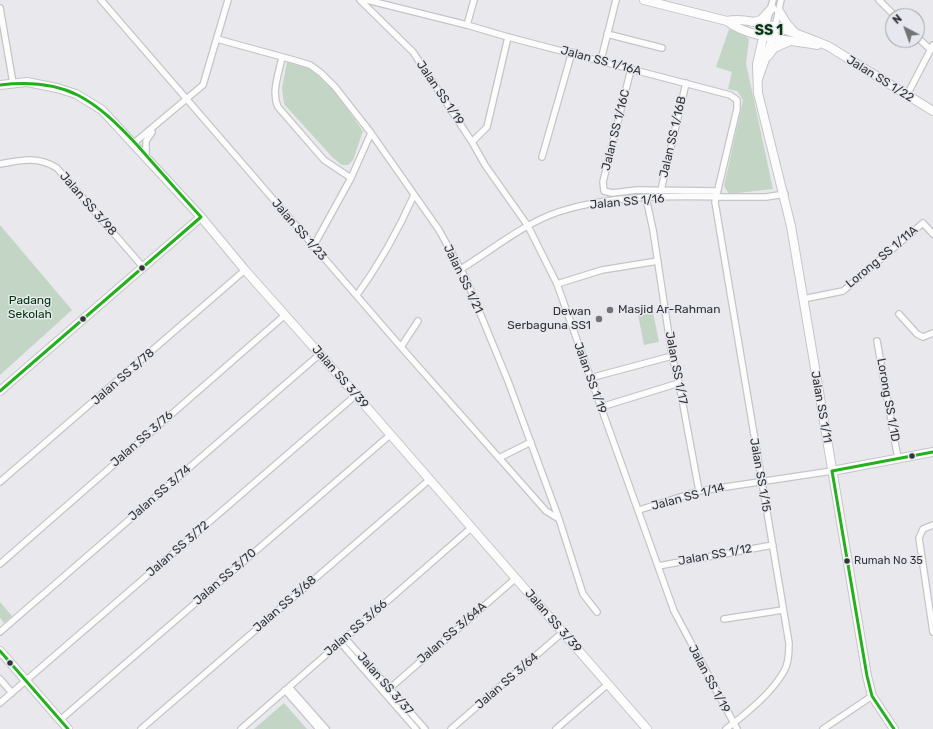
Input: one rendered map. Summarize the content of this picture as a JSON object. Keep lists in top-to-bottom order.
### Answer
{
  "streets": {
    "street": [
      "Jalan SS 1/16A",
      "Jalan SS 1/22",
      "Jalan SS 1/19",
      "Jalan SS 1/16C",
      "Jalan SS 1/16B",
      "Jalan SS 1/16",
      "Jalan SS 3/98",
      "Jalan SS 1/23",
      "Lorong SS 1/11A",
      "Jalan SS 1/21",
      "Jalan SS 1/17",
      "Jalan SS 3/78",
      "Jalan SS 3/39",
      "Lorong SS 1/1D",
      "Jalan SS 1/11",
      "Jalan SS 3/76",
      "Jalan SS 1/15",
      "Jalan SS 3/74",
      "Jalan SS 1/14",
      "Jalan SS 3/72",
      "Jalan SS 1/12",
      "Jalan SS 3/70",
      "Jalan SS 3/68",
      "Jalan SS 3/66",
      "Jalan SS 3/64A",
      "Jalan SS 3/64",
      "Jalan SS 3/37"
    ]
  },
  "crossings": [
    ["Jalan SS 1/16A", "Jalan SS 1/16C"],
    ["Jalan SS 1/16A", "Jalan SS 1/16B"],
    ["Jalan SS 1/16A", "Jalan SS 1/16"],
    ["Jalan SS 1/16A", "Jalan SS 1/15"],
    ["Jalan SS 1/22", "Jalan SS 1/11"],
    ["Jalan SS 1/19", "Jalan SS 1/16"],
    ["Jalan SS 1/19", "Jalan SS 1/15"],
    ["Jalan SS 1/19", "Jalan SS 1/14"],
    ["Jalan SS 1/19", "Jalan SS 1/12"],
    ["Jalan SS 1/16C", "Jalan SS 1/16"],
    ["Jalan SS 1/16B", "Jalan SS 1/16"],
    ["Jalan SS 1/16", "Jalan SS 1/21"],
    ["Jalan SS 1/16", "Jalan SS 1/17"],
    ["Jalan SS 1/16", "Jalan SS 1/11"],
    ["Jalan SS 1/16", "Jalan SS 1/15"],
    ["Jalan SS 1/23", "Jalan SS 1/21"],
    ["Lorong SS 1/11A", "Jalan SS 1/11"],
    ["Jalan SS 1/17", "Jalan SS 1/14"],
    ["Jalan SS 3/78", "Jalan SS 3/39"],
    ["Jalan SS 3/39", "Jalan SS 3/76"],
    ["Jalan SS 3/39", "Jalan SS 3/74"],
    ["Jalan SS 3/39", "Jalan SS 3/72"],
    ["Jalan SS 3/39", "Jalan SS 3/70"],
    ["Jalan SS 3/39", "Jalan SS 3/68"],
    ["Jalan SS 3/39", "Jalan SS 3/66"],
    ["Jalan SS 3/39", "Jalan SS 3/64A"],
    ["Jalan SS 3/39", "Jalan SS 3/64"],
    ["Jalan SS 1/11", "Jalan SS 1/14"],
    ["Jalan SS 1/15", "Jalan SS 1/14"],
    ["Jalan SS 1/15", "Jalan SS 1/12"],
    ["Jalan SS 3/66", "Jalan SS 3/37"],
    ["Jalan SS 3/64A", "Jalan SS 3/37"]
  ],
  "districts": ["SS 1"],
  "parks": ["Padang Sekolah"],
  "places": ["Masjid Ar-Rahman", "Dewan Serbaguna SS1", "Rumah No 35"],
  "north": "top left"
}
